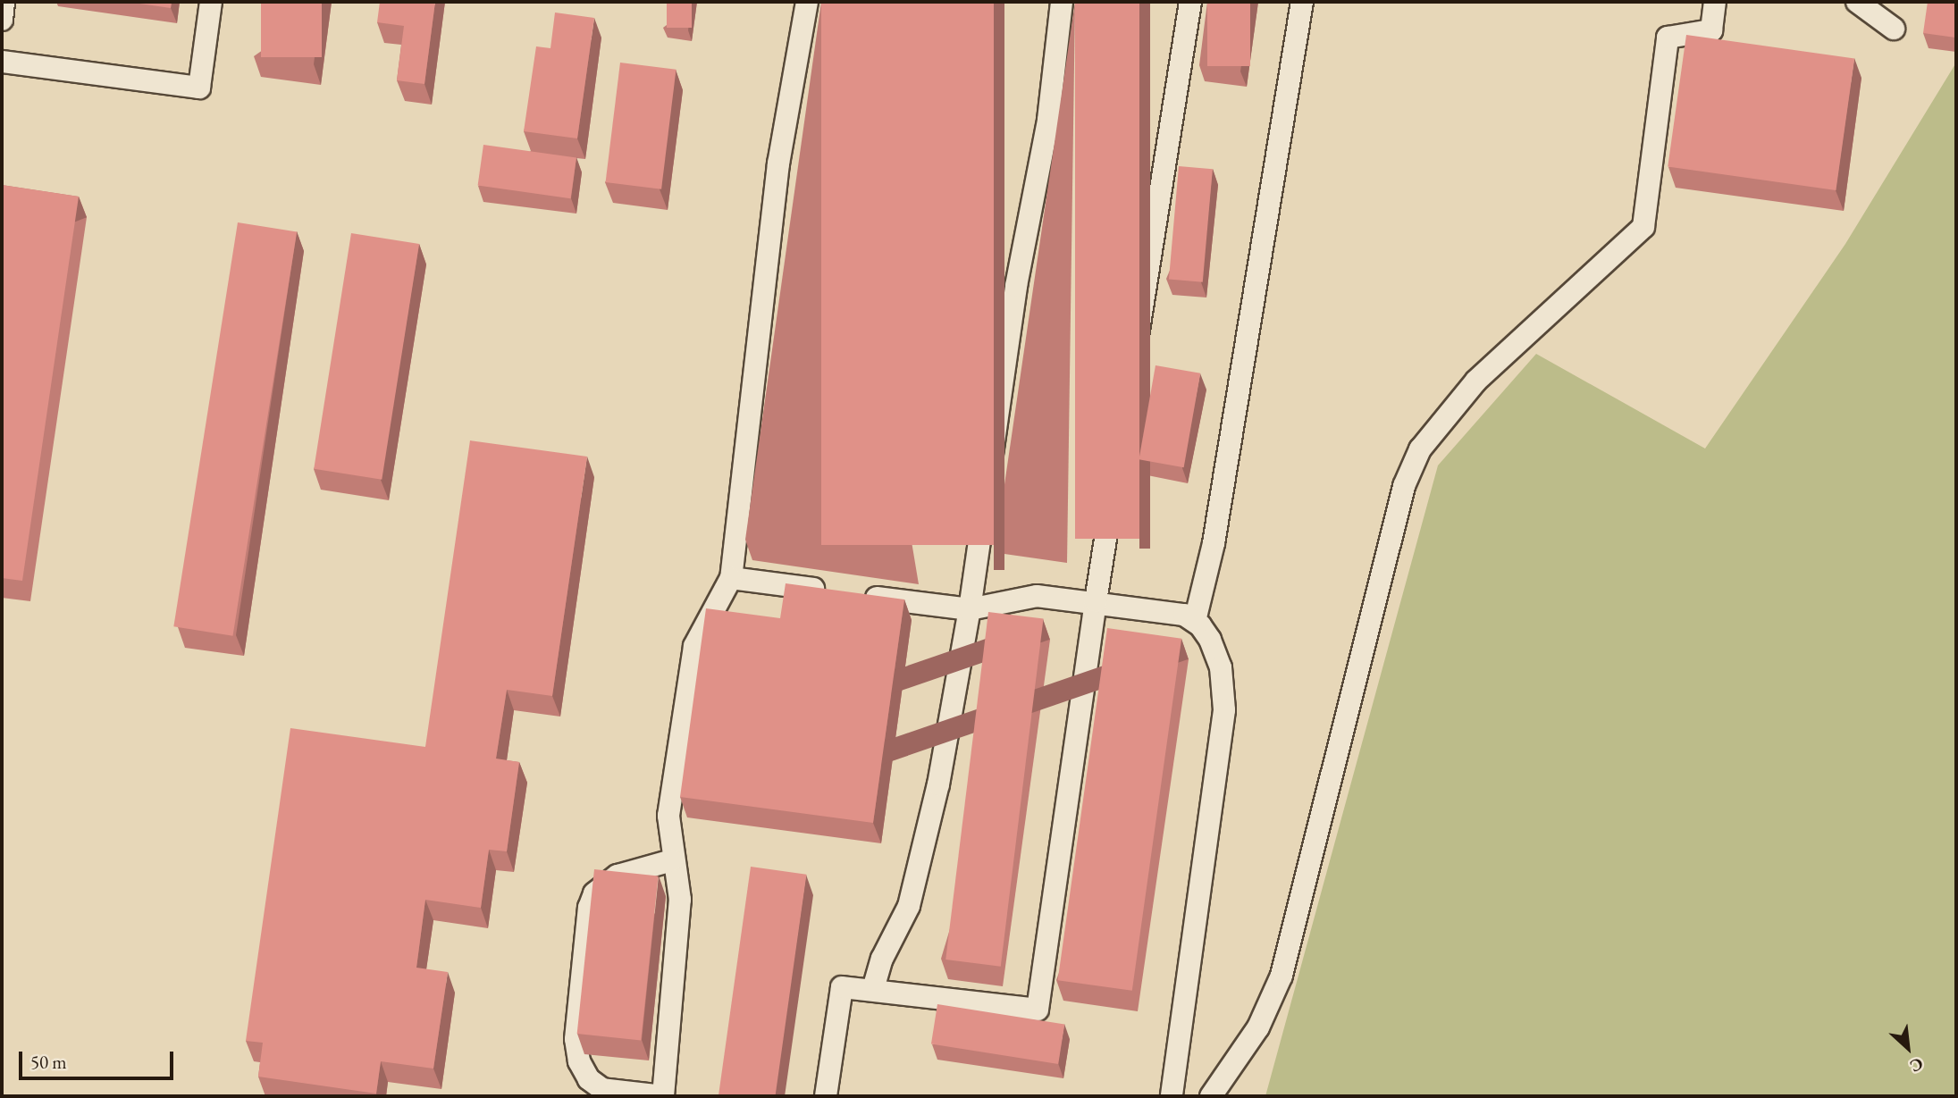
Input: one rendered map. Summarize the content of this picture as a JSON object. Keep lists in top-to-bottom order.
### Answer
{
  "scale_bar": "50 m",
  "north": "bottom right"
}
